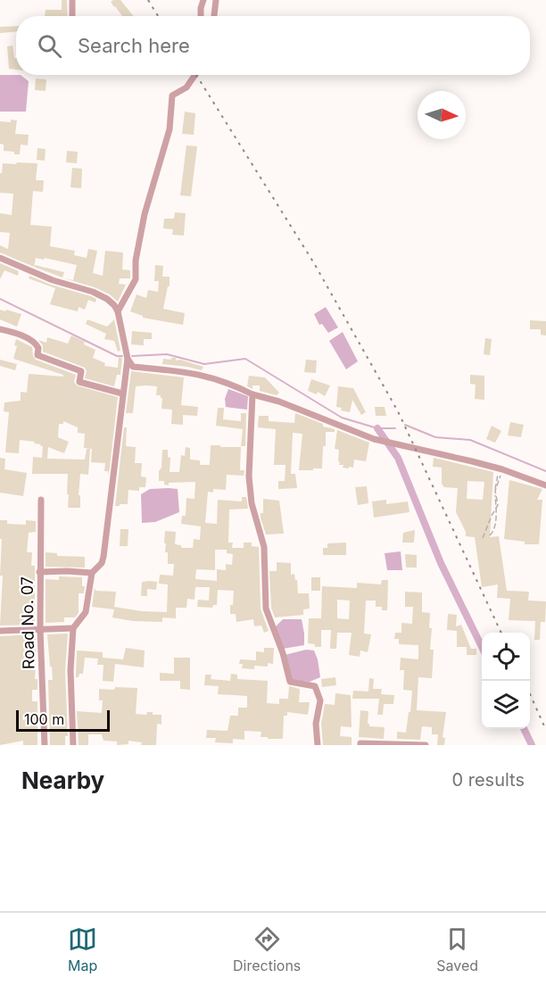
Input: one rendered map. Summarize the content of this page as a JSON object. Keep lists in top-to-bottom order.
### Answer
{
  "streets": {
    "street": ["Road No. 07"]
  },
  "scale_bar": "100 m",
  "north": "right",
  "page": {
    "search": "Search here",
    "scale": "100 m",
    "heading": ["Nearby", "0 results"],
    "nav": ["Map", "Directions", "Saved"]
  }
}
